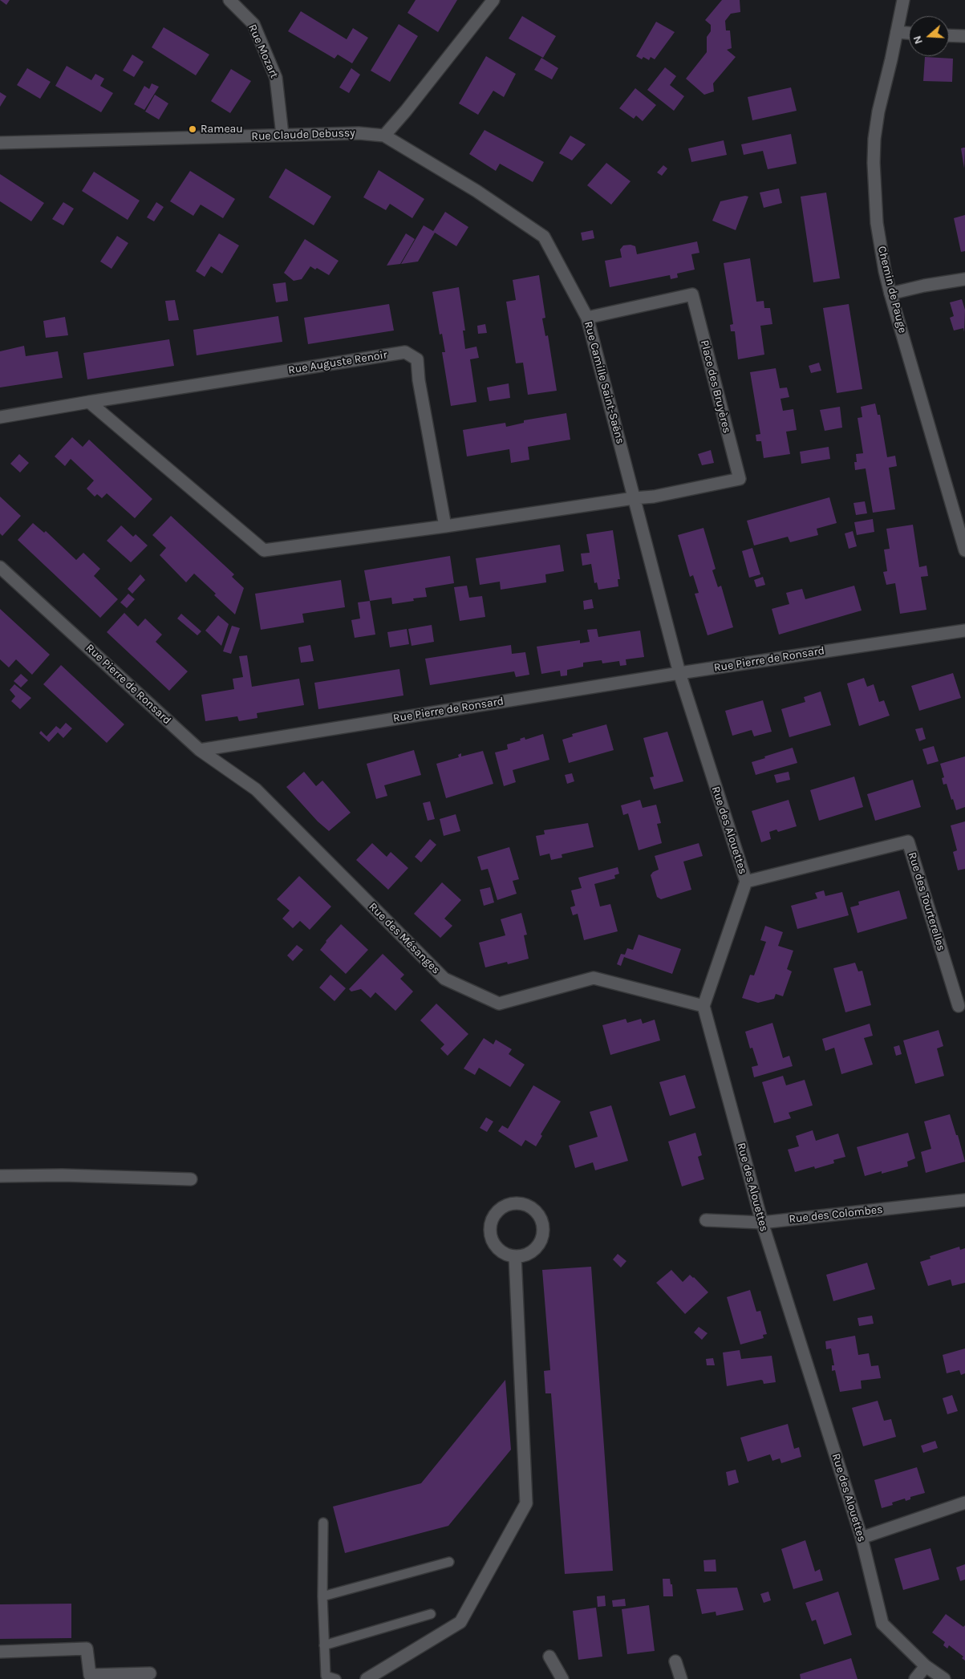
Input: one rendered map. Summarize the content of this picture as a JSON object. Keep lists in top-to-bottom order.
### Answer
{
  "streets": {
    "street": [
      "Rue Mozart",
      "Rue Claude Debussy",
      "Chemin de Pauge",
      "Rue Auguste Renoir",
      "Rue Camille Saint-Saëns",
      "Place des Bruyères",
      "Rue Pierre de Ronsard",
      "Rue des Alouettes",
      "Rue des Tourterelles",
      "Rue des Mésanges",
      "Rue des Colombes"
    ]
  },
  "crossings": [
    ["Rue Mozart", "Rue Claude Debussy"],
    ["Rue Claude Debussy", "Rue Camille Saint-Saëns"],
    ["Rue Camille Saint-Saëns", "Place des Bruyères"],
    ["Rue Camille Saint-Saëns", "Rue Pierre de Ronsard"],
    ["Rue Camille Saint-Saëns", "Rue des Alouettes"],
    ["Rue Pierre de Ronsard", "Rue des Alouettes"],
    ["Rue Pierre de Ronsard", "Rue des Mésanges"],
    ["Rue des Alouettes", "Rue des Tourterelles"],
    ["Rue des Alouettes", "Rue des Mésanges"],
    ["Rue des Alouettes", "Rue des Colombes"]
  ],
  "places": ["Rameau"],
  "north": "left"
}
